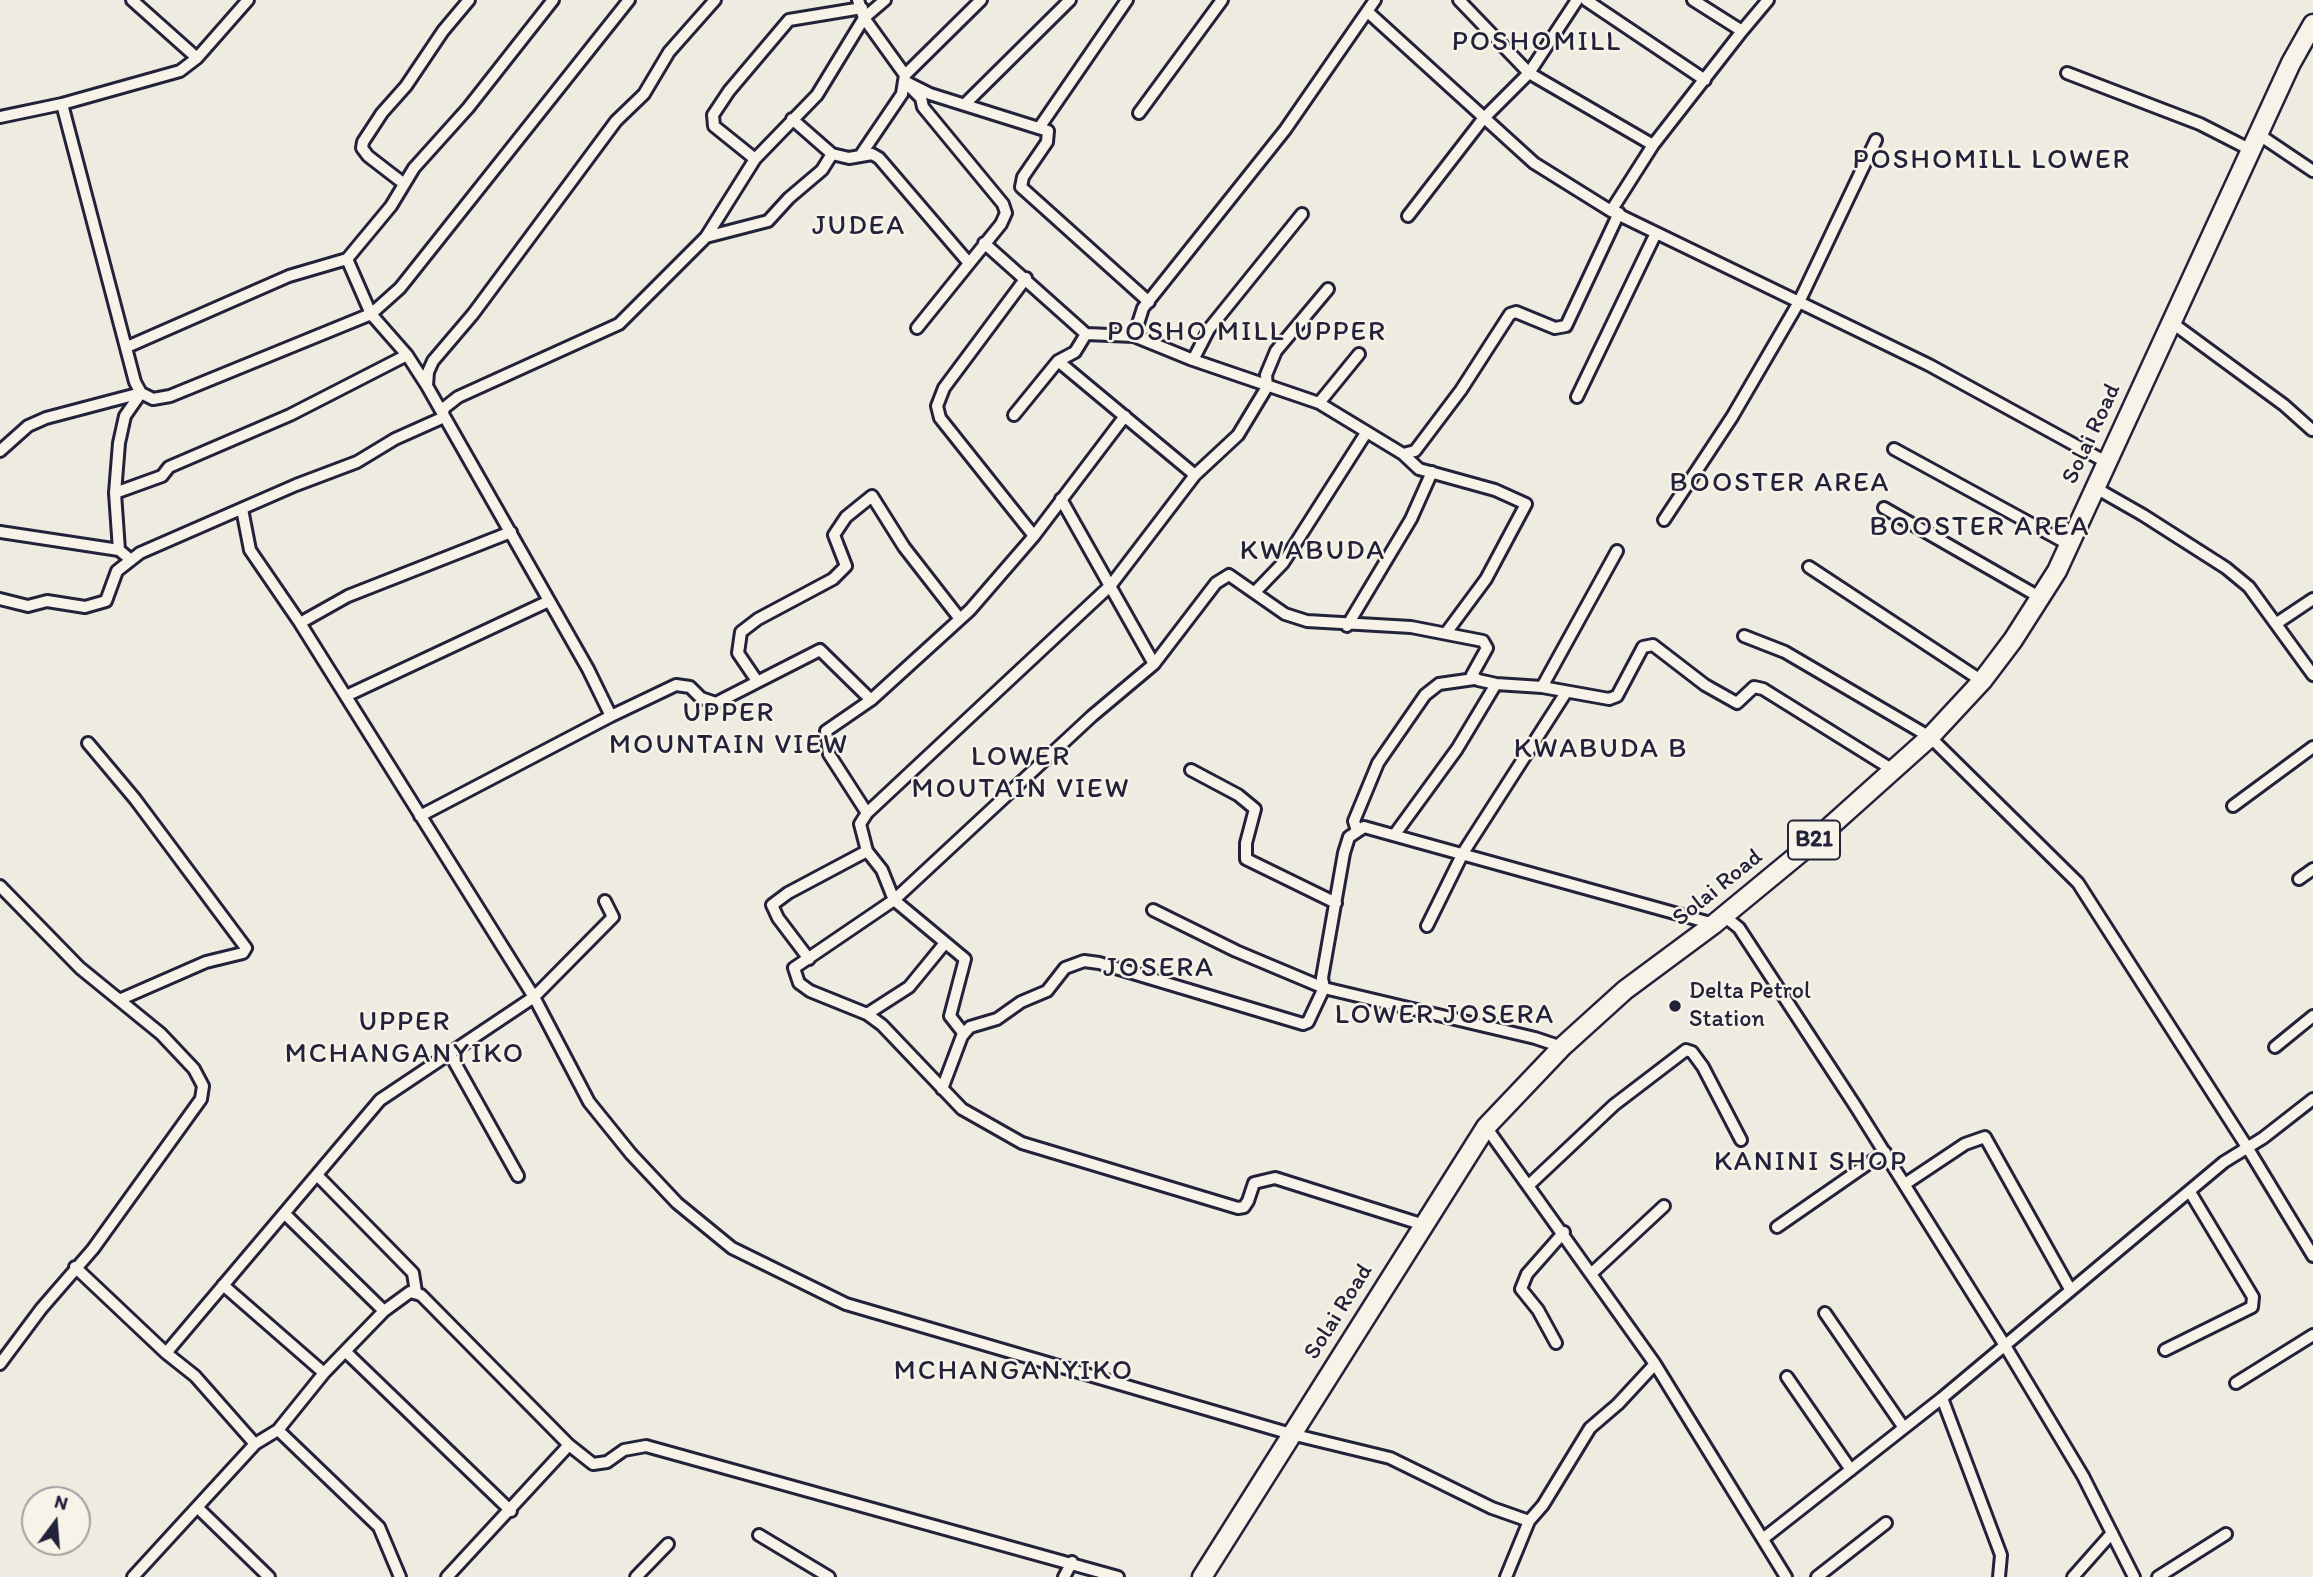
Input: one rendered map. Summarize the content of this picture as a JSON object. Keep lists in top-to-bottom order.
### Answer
{
  "streets": {
    "highway": ["Solai Road", "B21"]
  },
  "districts": [
    "POSHOMILL",
    "POSHOMILL LOWER",
    "JUDEA",
    "POSHO MILL UPPER",
    "BOOSTER AREA",
    "BOOSTER AREA",
    "KWABUDA",
    "UPPER MOUNTAIN VIEW",
    "KWABUDA B",
    "LOWER MOUTAIN VIEW",
    "JOSERA",
    "LOWER JOSERA",
    "UPPER MCHANGANYIKO",
    "KANINI SHOP",
    "MCHANGANYIKO"
  ],
  "places": ["Delta Petrol Station"],
  "north": "top"
}
